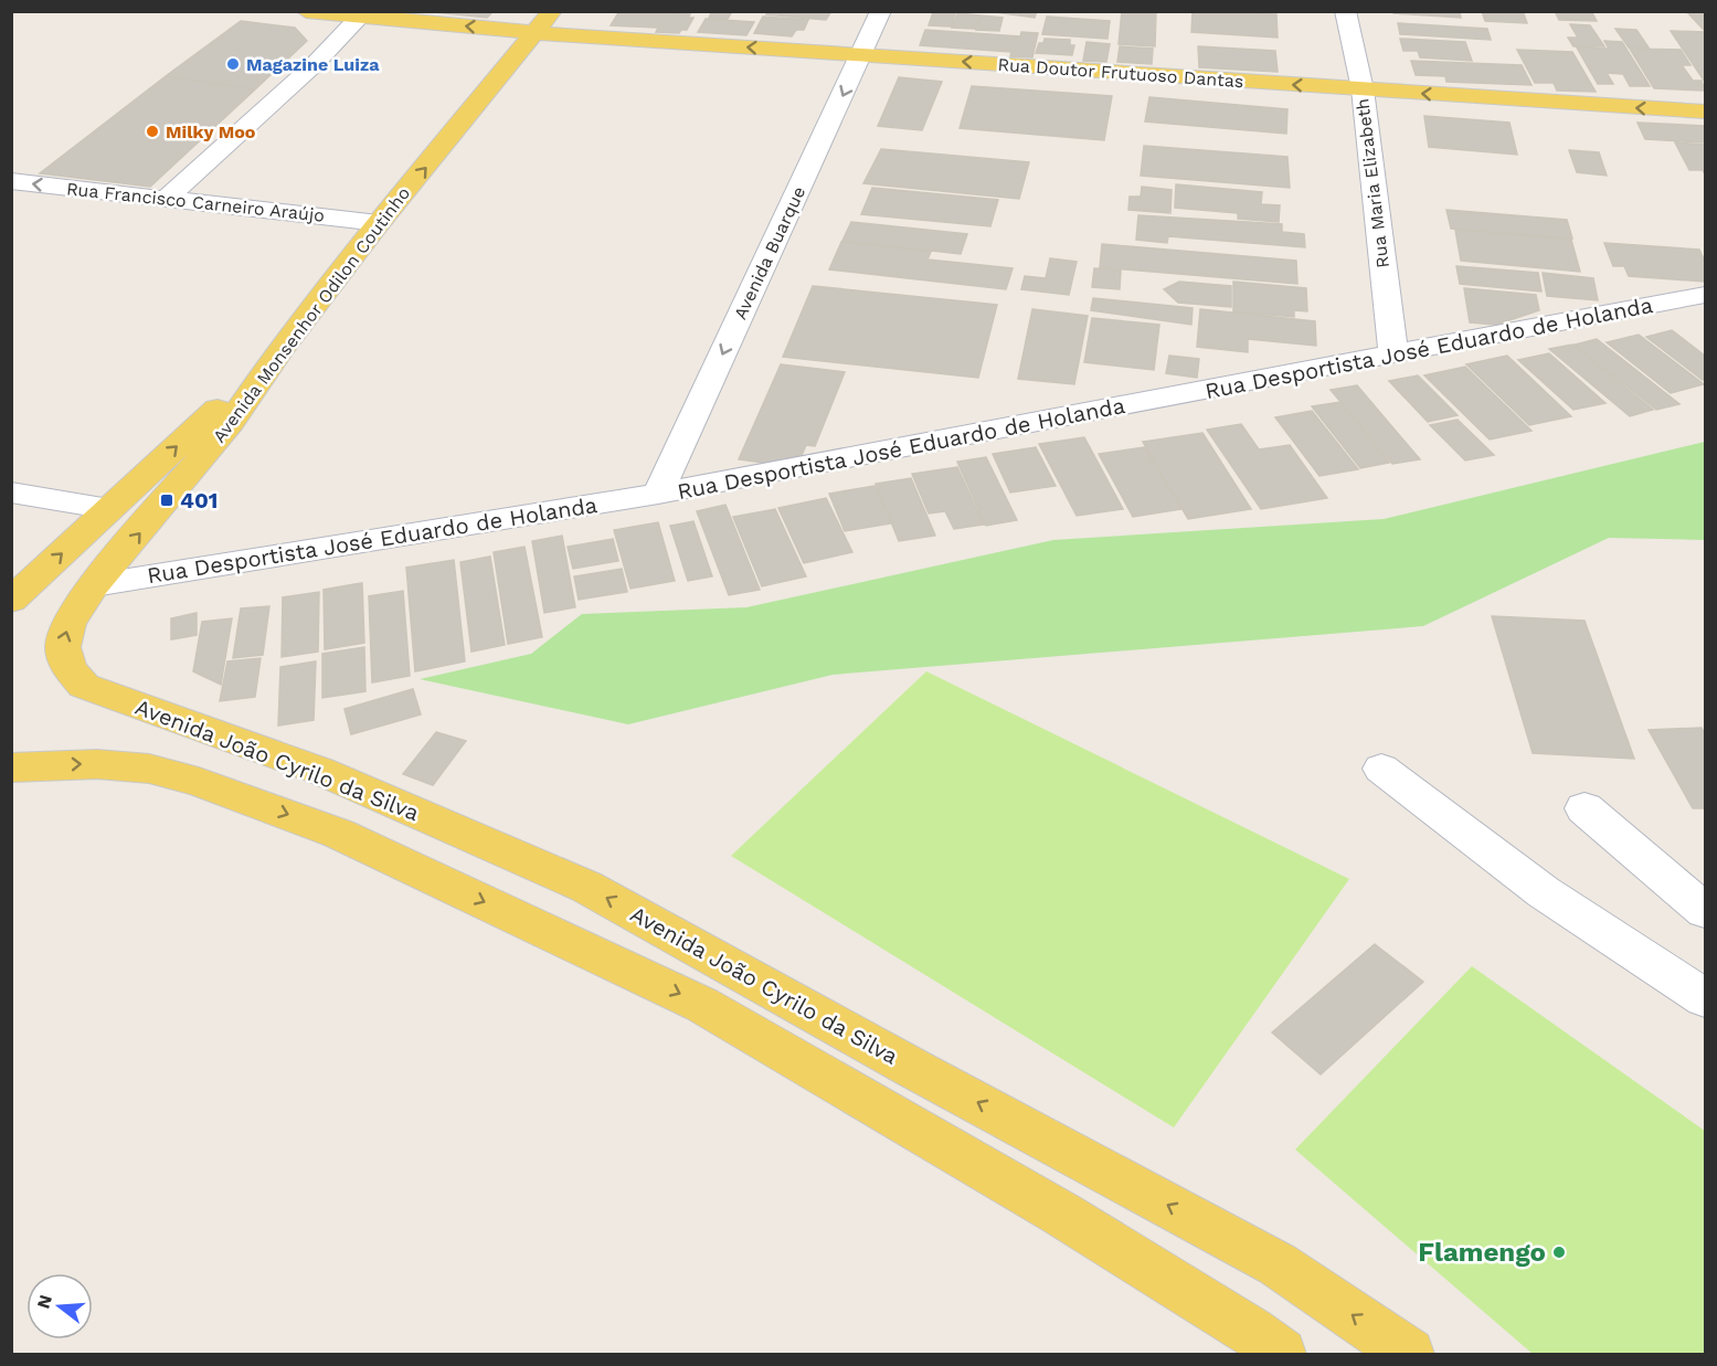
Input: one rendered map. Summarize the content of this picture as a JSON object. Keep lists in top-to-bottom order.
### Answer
{
  "streets": {
    "main road": ["Rua Doutor Frutuoso Dantas", "Avenida Monsenhor Odilon Coutinho", "Avenida João Cyrilo da Silva"],
    "street": [
      "Rua Maria Elizabeth",
      "Rua Francisco Carneiro Araújo",
      "Avenida Buarque",
      "Rua Desportista José Eduardo de Holanda"
    ]
  },
  "crossings": [
    ["Rua Doutor Frutuoso Dantas", "Rua Maria Elizabeth"],
    ["Rua Doutor Frutuoso Dantas", "Avenida Buarque"],
    ["Rua Doutor Frutuoso Dantas", "Avenida Monsenhor Odilon Coutinho"],
    ["Rua Maria Elizabeth", "Rua Desportista José Eduardo de Holanda"],
    ["Rua Francisco Carneiro Araújo", "Avenida Monsenhor Odilon Coutinho"],
    ["Avenida Buarque", "Rua Desportista José Eduardo de Holanda"],
    ["Avenida Monsenhor Odilon Coutinho", "Rua Desportista José Eduardo de Holanda"],
    ["Avenida Monsenhor Odilon Coutinho", "Avenida João Cyrilo da Silva"]
  ],
  "one_way": ["Rua Doutor Frutuoso Dantas", "Avenida Buarque"],
  "places": {
    "other": ["Magazine Luiza", "Milky Moo", "Flamengo"],
    "transit": ["401"]
  },
  "north": "left"
}
